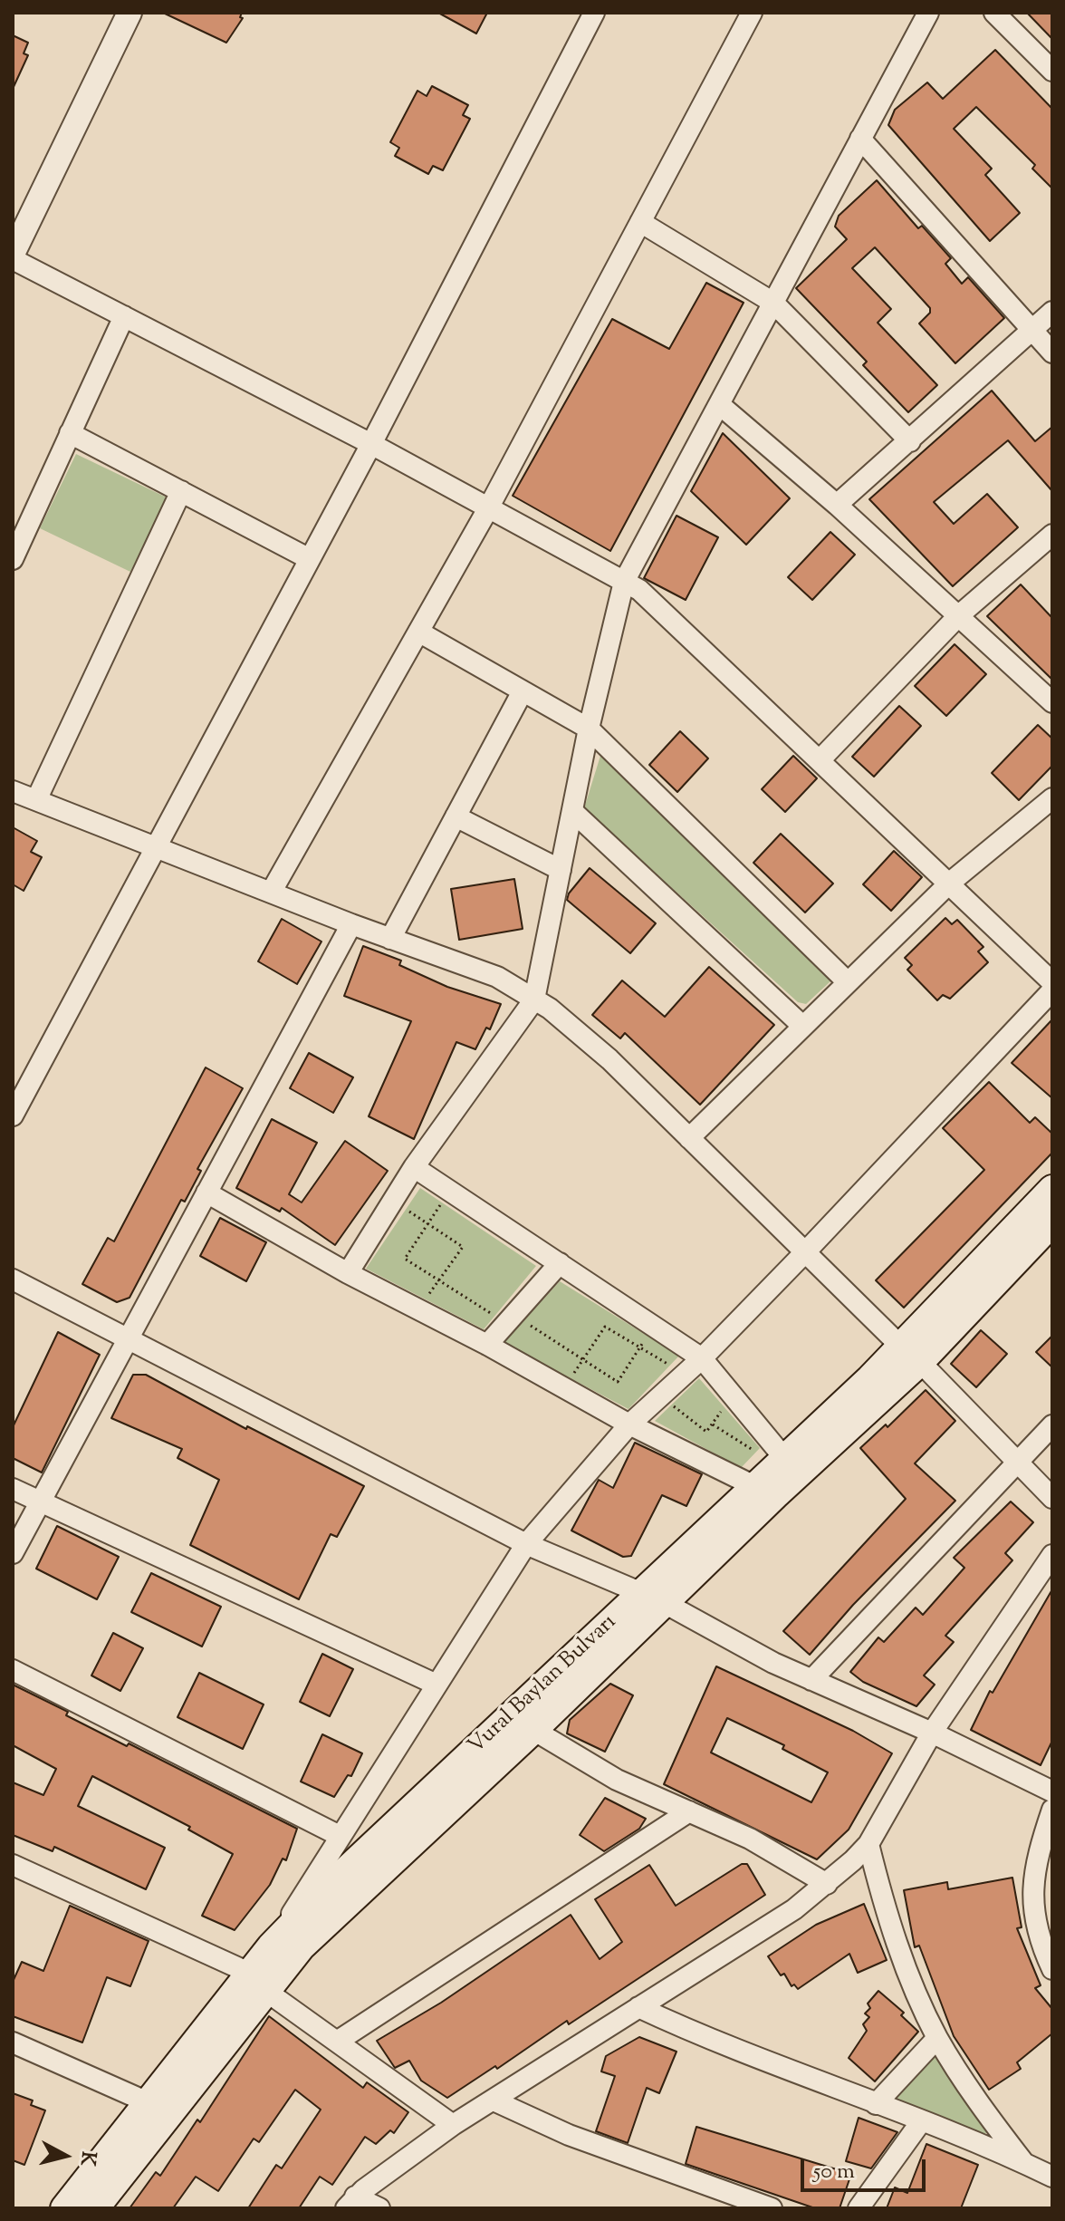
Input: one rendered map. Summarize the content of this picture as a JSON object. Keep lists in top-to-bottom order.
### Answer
{
  "streets": {
    "main road": ["Vural Baylan Bulvarı"]
  },
  "scale_bar": "50 m",
  "north": "right"
}
